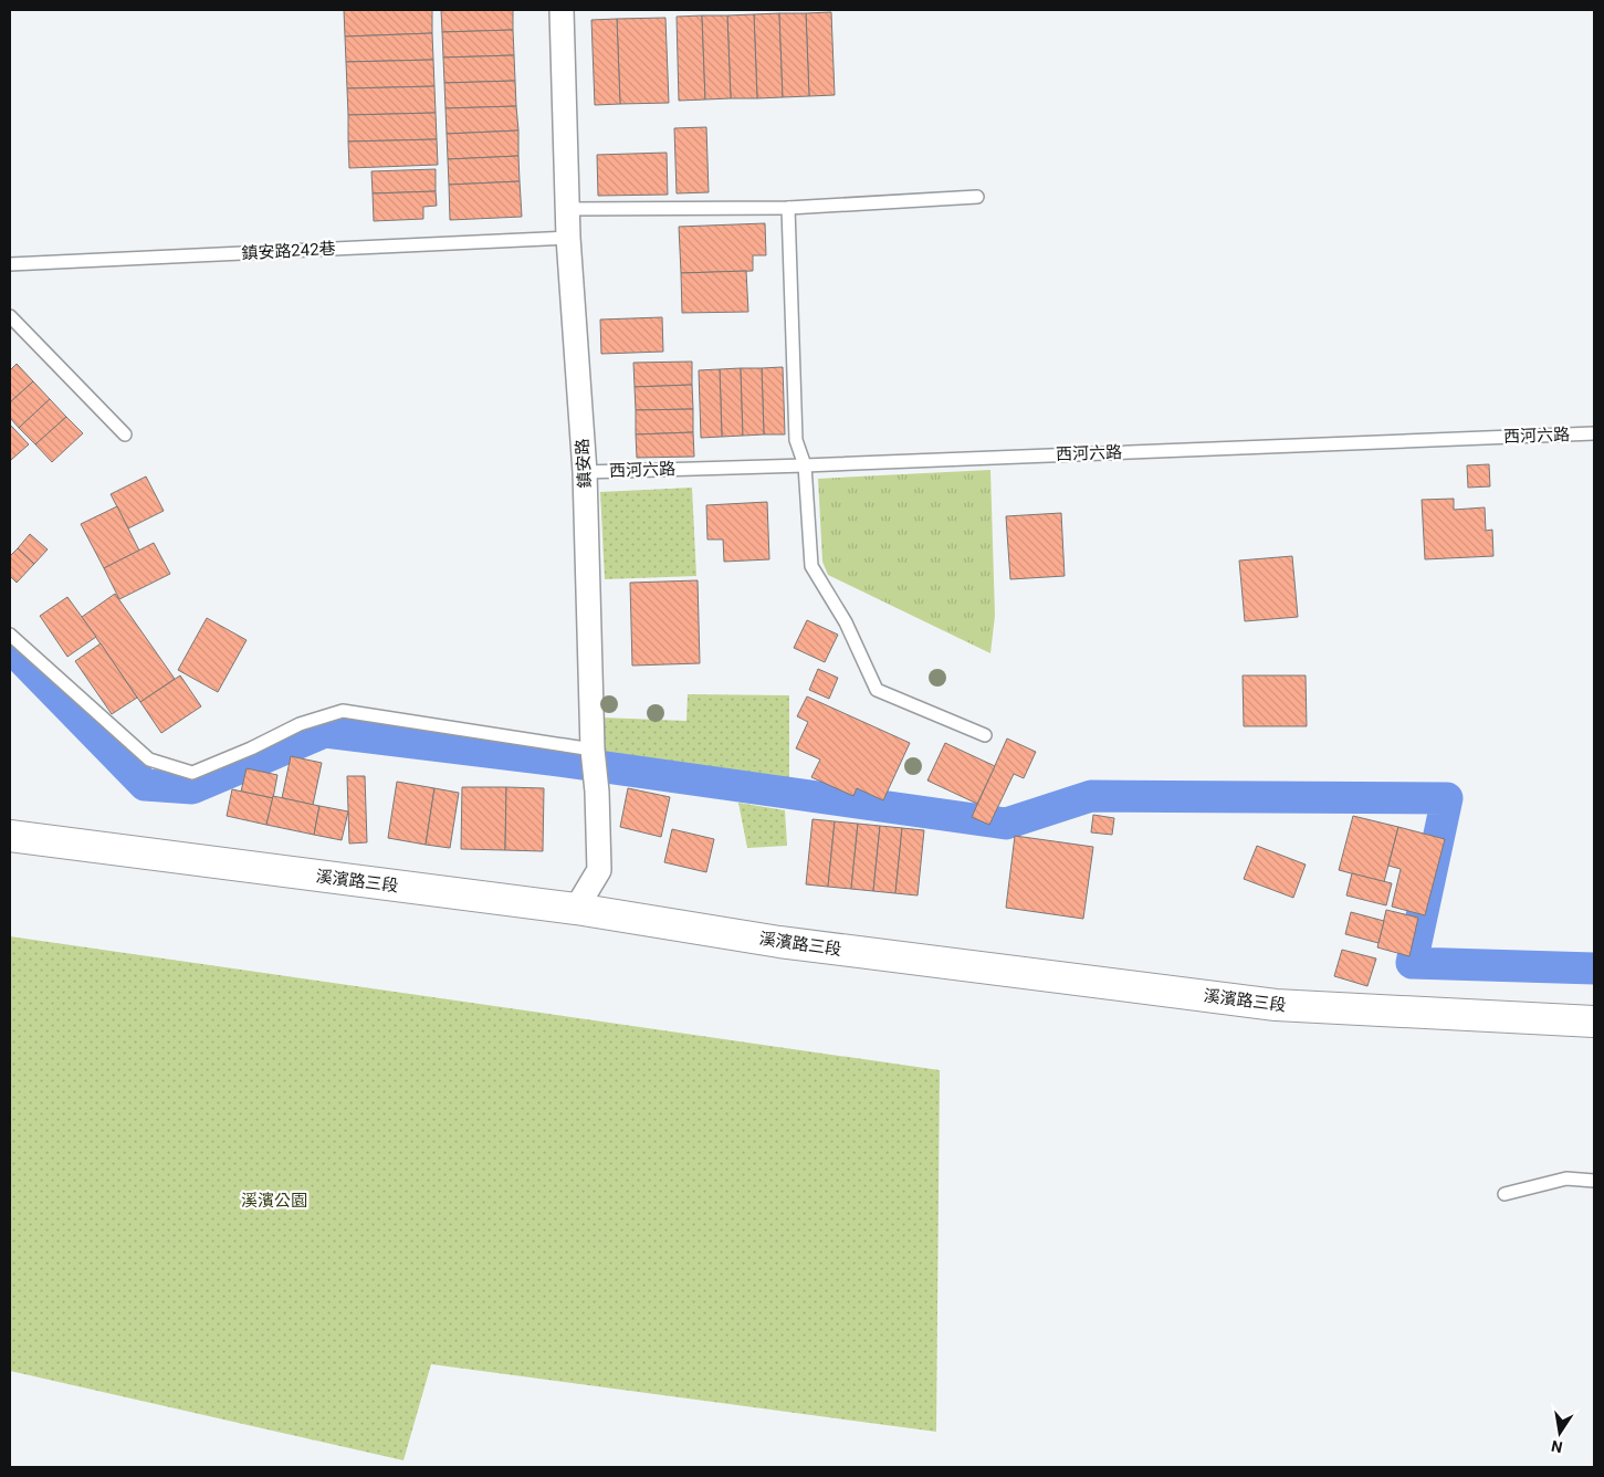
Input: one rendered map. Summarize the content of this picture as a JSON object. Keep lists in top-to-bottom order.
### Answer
{
  "streets": {
    "street": ["鎮安路", "溪濱路三段"],
    "lane": ["鎮安路242巷", "西河六路"]
  },
  "crossings": [
    ["鎮安路242巷", "鎮安路"],
    ["西河六路", "鎮安路"],
    ["鎮安路", "溪濱路三段"]
  ],
  "parks": ["溪濱公園"],
  "north": "bottom"
}
